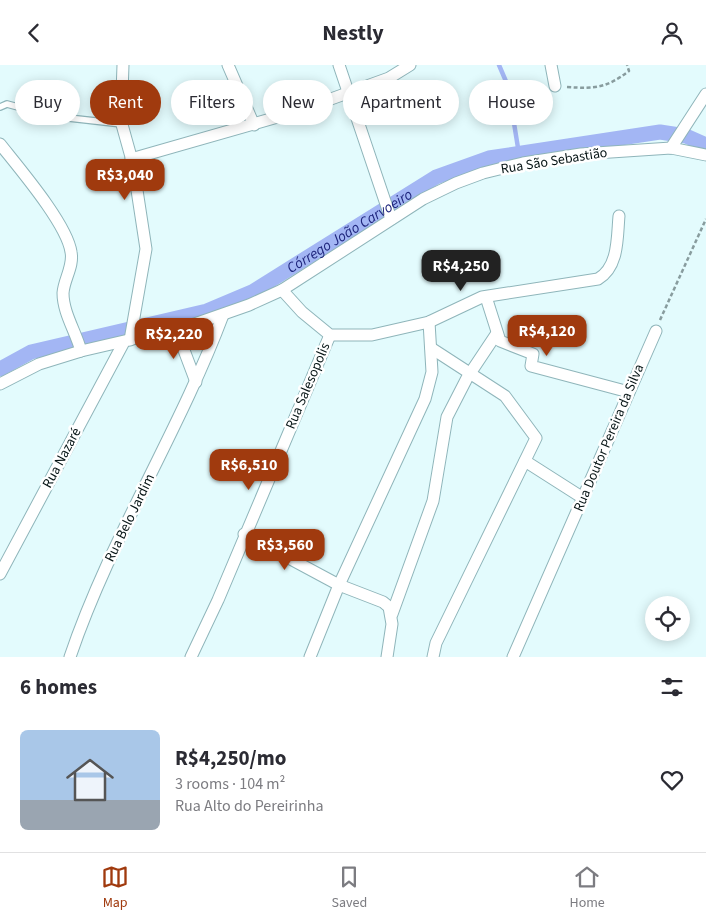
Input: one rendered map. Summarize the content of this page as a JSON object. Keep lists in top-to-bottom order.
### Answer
{
  "streets": {
    "street": [
      "Rua São Sebastião",
      "Rua Salesopolis",
      "Rua Doutor Pereira da Silva",
      "Rua Nazaré",
      "Rua Belo Jardim"
    ]
  },
  "crossings": [
    ["Rua São Sebastião", "Rua Nazaré"],
    ["Rua São Sebastião", "Rua Belo Jardim"]
  ],
  "water": ["Córrego João Carvoeiro"],
  "page": {
    "header": "Nestly",
    "chip": [
      "Buy",
      "Rent",
      "Filters",
      "New",
      "Apartment",
      "House"
    ],
    "price": [
      "R$3,040",
      "R$4,250",
      "R$4,120",
      "R$2,220",
      "R$6,510",
      "R$3,560"
    ],
    "heading": "6 homes",
    "list": [
      {
        "name": "R$4,250/mo",
        "note": "3 rooms · 104 m² · Rua Alto do Pereirinha"
      }
    ],
    "tabs": ["Map", "Saved", "Home"]
  }
}
